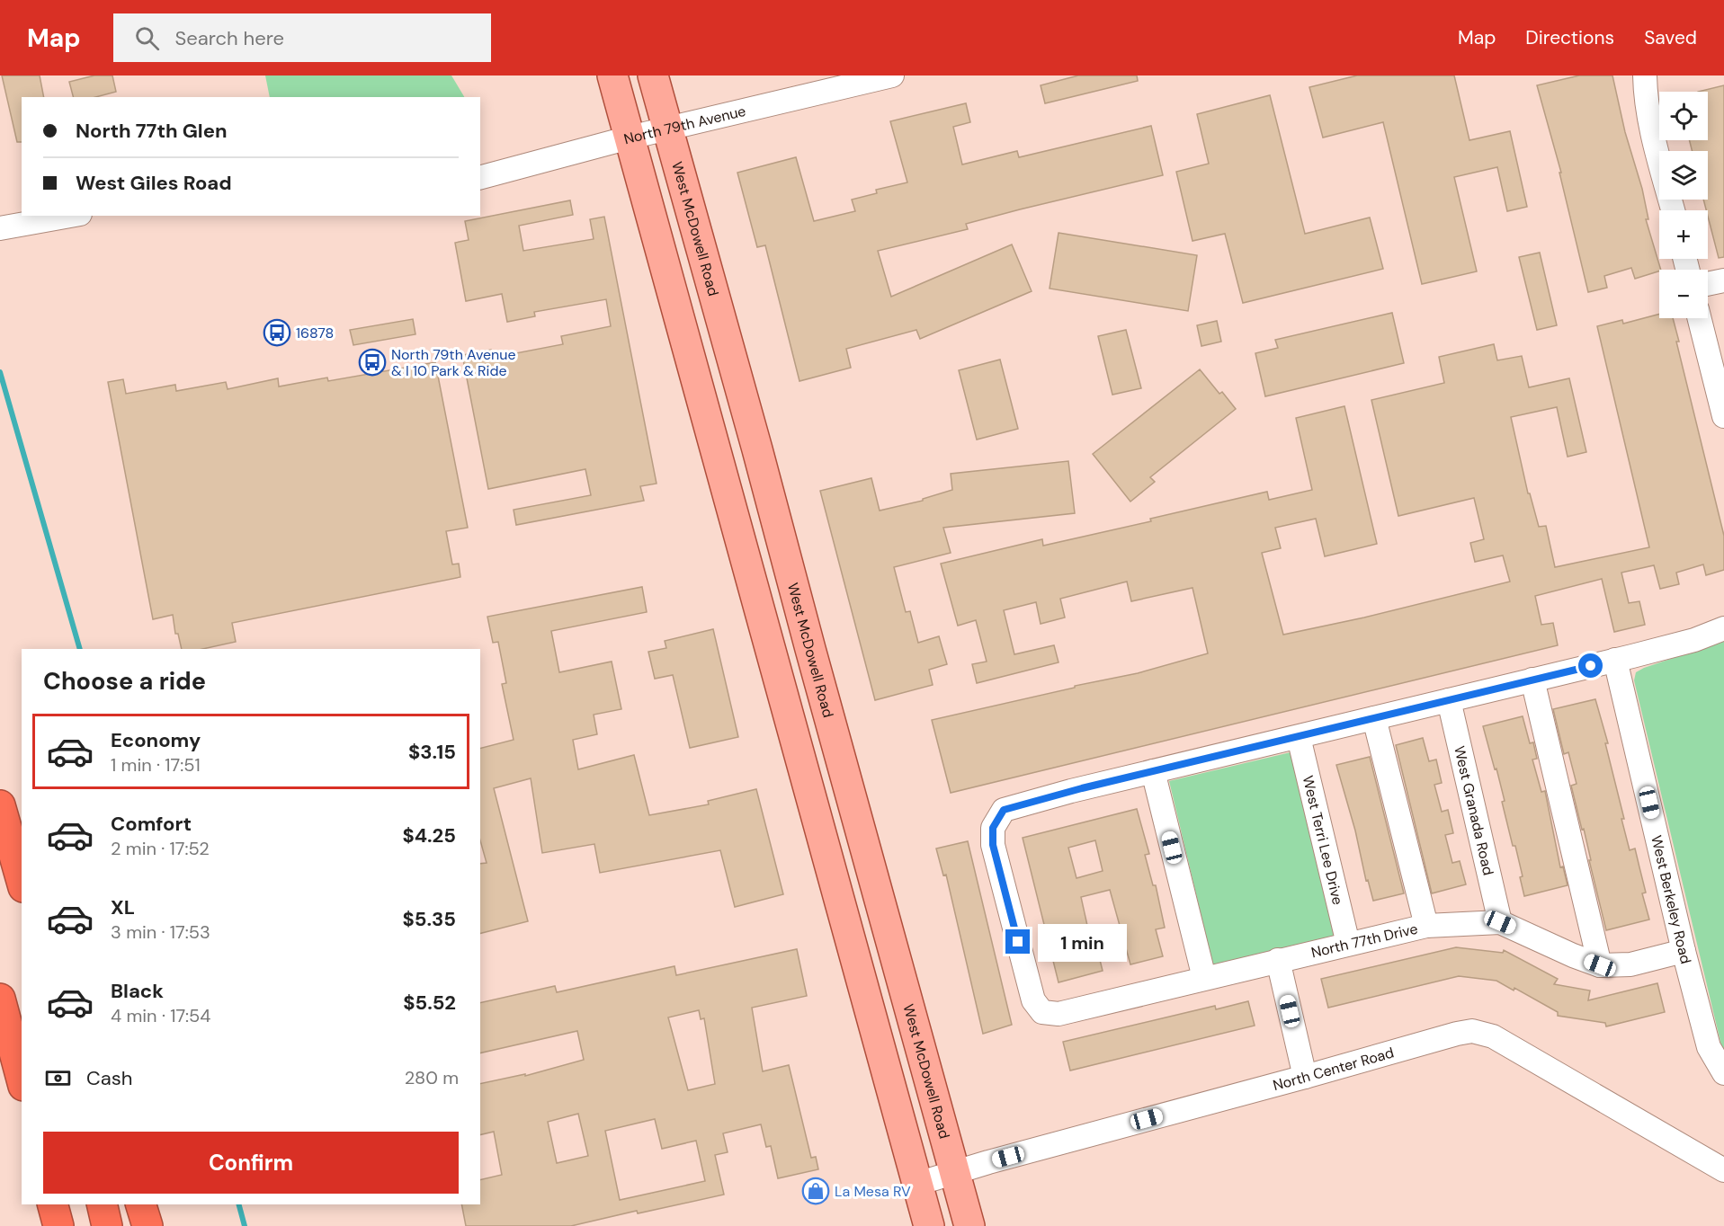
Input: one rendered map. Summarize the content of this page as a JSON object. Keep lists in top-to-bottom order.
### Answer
{
  "streets": {
    "main road": ["West McDowell Road"],
    "street": [
      "North 79th Avenue",
      "West Granada Road",
      "West Terri Lee Drive",
      "West Berkeley Road",
      "North 77th Drive",
      "North Center Road"
    ]
  },
  "crossings": [
    ["North 79th Avenue", "West McDowell Road"],
    ["West McDowell Road", "North Center Road"],
    ["West Granada Road", "North 77th Drive"],
    ["West Terri Lee Drive", "North 77th Drive"],
    ["West Berkeley Road", "North 77th Drive"]
  ],
  "places": {
    "bus stop": ["16878", "North 79th Avenue & I 10 Park & Ride"],
    "shop": ["La Mesa RV"]
  },
  "page": {
    "header": "Map",
    "search": "Search here",
    "nav": ["Map", "Directions", "Saved"],
    "map_buttons": ["+", "−"],
    "banner": ["North 77th Glen", "West Giles Road"],
    "heading": "Choose a ride",
    "list": [
      {
        "name": "Economy",
        "note": "1 min · 17:51",
        "value": "$3.15"
      },
      {
        "name": "Comfort",
        "note": "2 min · 17:52",
        "value": "$4.25"
      },
      {
        "name": "XL",
        "note": "3 min · 17:53",
        "value": "$5.35"
      },
      {
        "name": "Black",
        "note": "4 min · 17:54",
        "value": "$5.52"
      }
    ],
    "bubble": "1 min",
    "pay": ["Cash", "280 m"],
    "buttons": "Confirm"
  }
}
